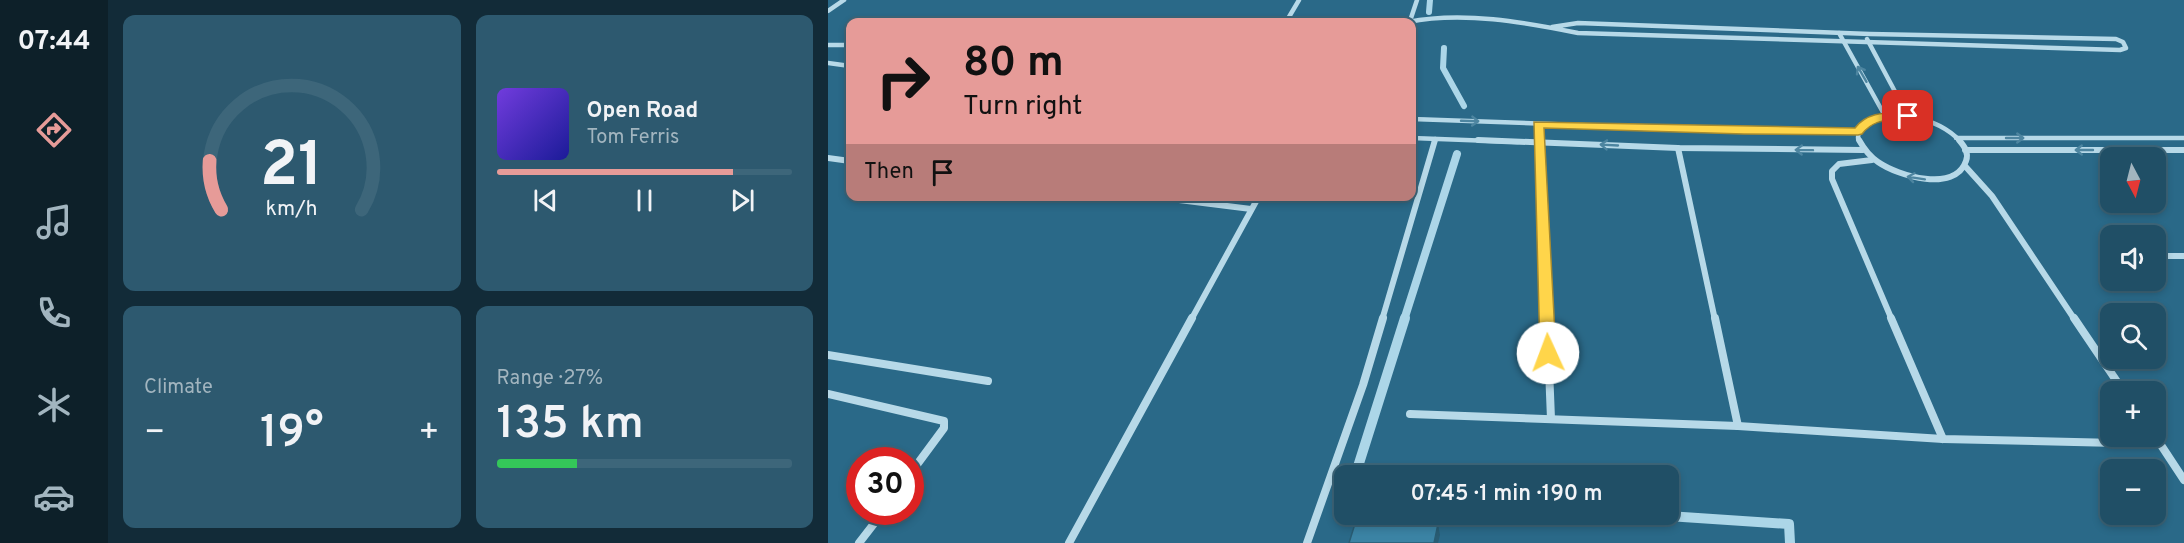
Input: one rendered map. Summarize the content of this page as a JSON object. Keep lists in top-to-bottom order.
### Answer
{
  "north": "bottom",
  "page": {
    "tabs": "07:44",
    "turn": ["80 m", "Turn right"],
    "song": ["Open Road", "Tom Ferris"],
    "then": "Then",
    "map_buttons": ["+", "−"],
    "tile": [
      "Climate",
      ["Range · 27%", "135 km"]
    ],
    "heat": ["−", "19°", "+"],
    "limit": "30",
    "trip": "07:45 · 1 min · 190 m",
    "gauge": ["21", "km/h"]
  }
}
